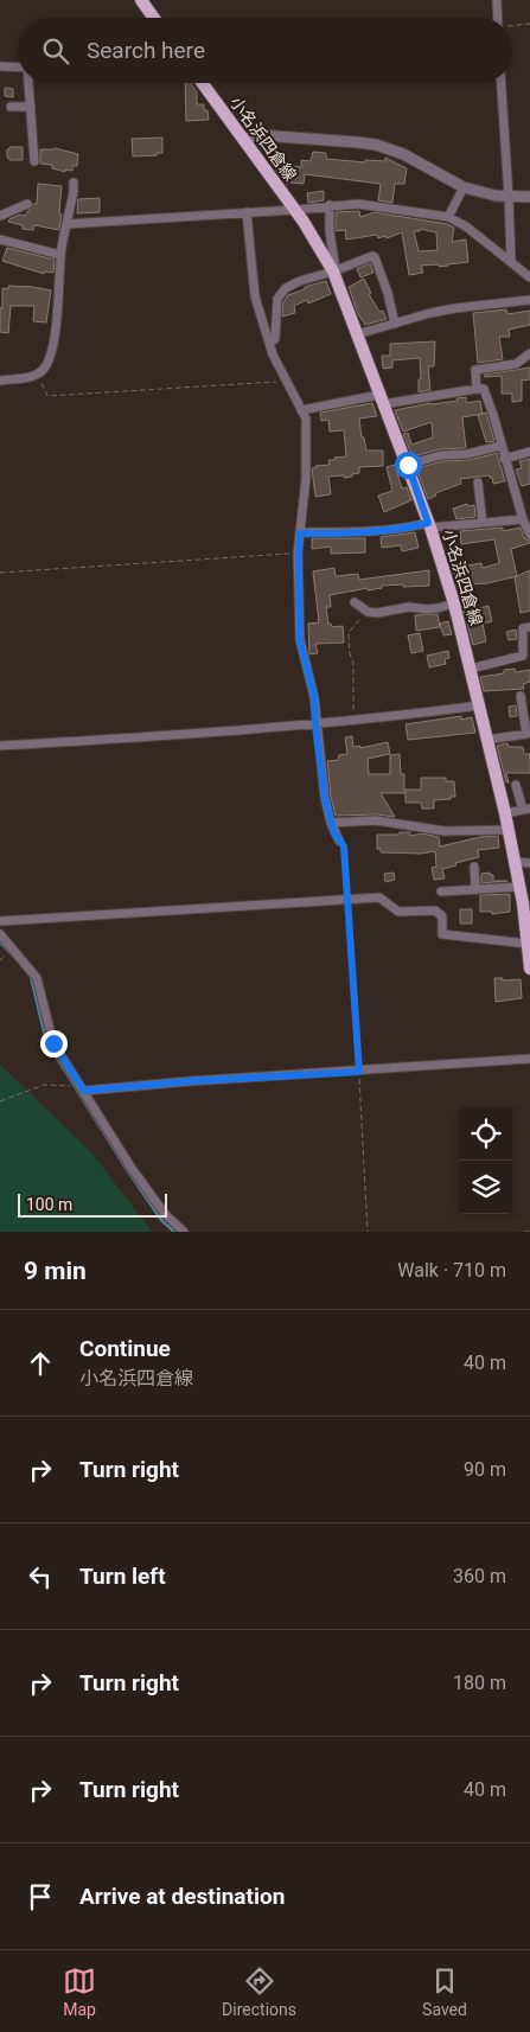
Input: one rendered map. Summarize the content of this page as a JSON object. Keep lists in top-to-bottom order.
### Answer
{
  "streets": {
    "main road": ["小名浜四倉線"]
  },
  "scale_bar": "100 m",
  "page": {
    "search": "Search here",
    "scale": "100 m",
    "heading": ["9 min", "Walk · 710 m"],
    "list": [
      ["Continue", "小名浜四倉線", "40 m"],
      ["Turn right", "90 m"],
      ["Turn left", "360 m"],
      ["Turn right", "180 m"],
      ["Turn right", "40 m"],
      "Arrive at destination"
    ],
    "nav": ["Map", "Directions", "Saved"]
  }
}
